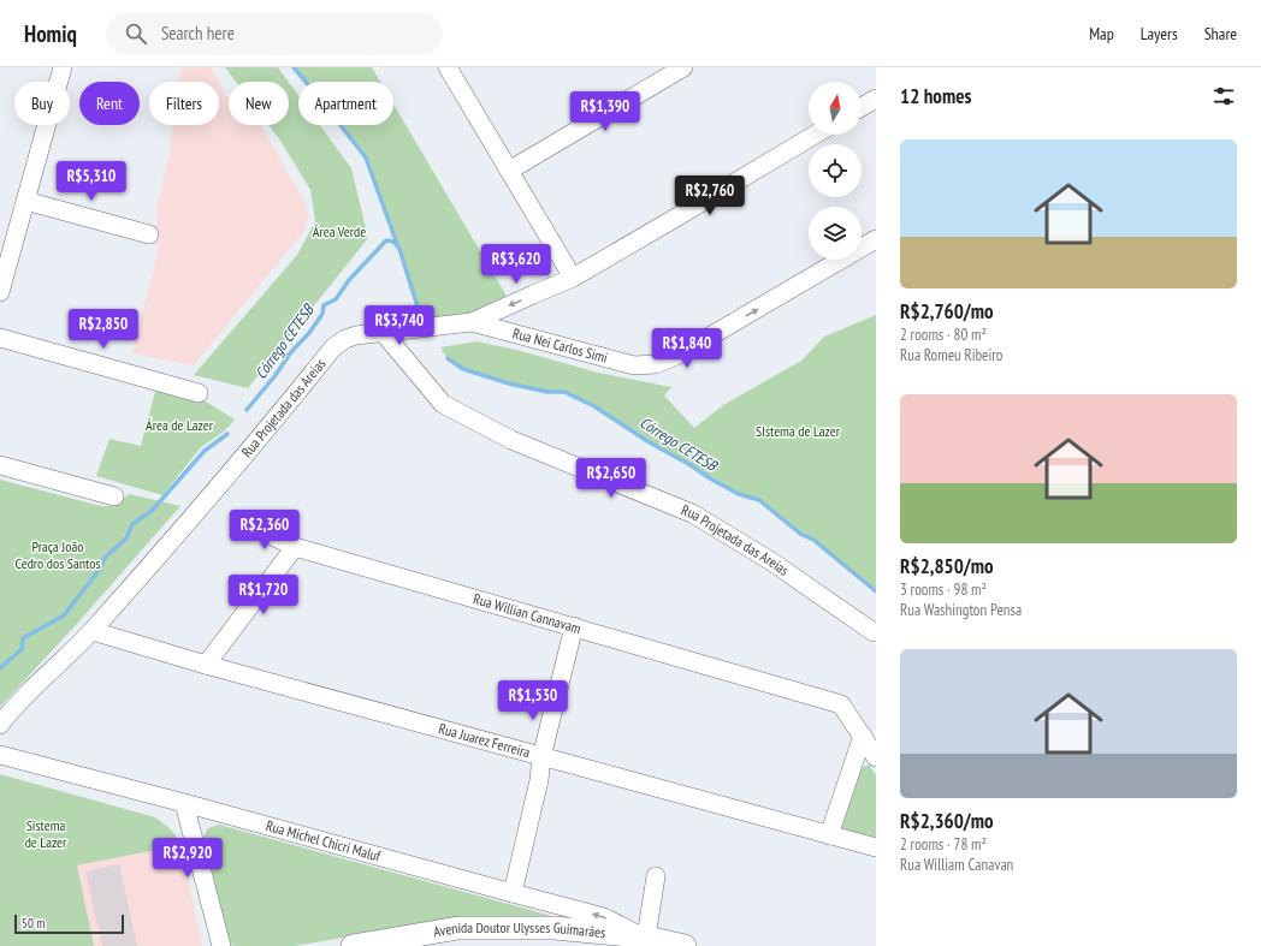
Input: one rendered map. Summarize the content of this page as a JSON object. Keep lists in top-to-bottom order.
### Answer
{
  "streets": {
    "main road": ["Avenida Doutor Ulysses Guimarães"],
    "street": [
      "Rua Nei Carlos Simi",
      "Rua Projetada das Areias",
      "Rua Willian Cannavam",
      "Rua Juarez Ferreira",
      "Rua Michel Chicri Maluf"
    ]
  },
  "crossings": [
    ["Rua Projetada das Areias", "Rua Juarez Ferreira"],
    ["Rua Michel Chicri Maluf", "Avenida Doutor Ulysses Guimarães"]
  ],
  "water": ["Córrego CETESB"],
  "parks": [
    "Área Verde",
    "Área de Lazer",
    "SIstema de Lazer",
    "Praça João Cedro dos Santos",
    "Sistema de Lazer"
  ],
  "scale_bar": "50 m",
  "north": "top",
  "page": {
    "header": "Homiq",
    "search": "Search here",
    "nav": ["Map", "Layers", "Share"],
    "heading": "12 homes",
    "chip": [
      "Buy",
      "Rent",
      "Filters",
      "New",
      "Apartment"
    ],
    "price": [
      "R$1,390",
      "R$5,310",
      "R$2,760",
      "R$3,620",
      "R$3,740",
      "R$2,850",
      "R$1,840",
      "R$2,650",
      "R$2,360",
      "R$1,720",
      "R$1,530",
      "R$2,920"
    ],
    "list": [
      {
        "name": "R$2,760/mo",
        "note": "2 rooms · 80 m² · Rua Romeu Ribeiro"
      },
      {
        "name": "R$2,850/mo",
        "note": "3 rooms · 98 m² · Rua Washington Pensa"
      },
      {
        "name": "R$2,360/mo",
        "note": "2 rooms · 78 m² · Rua William Canavan"
      }
    ],
    "scale": "50 m"
  }
}
